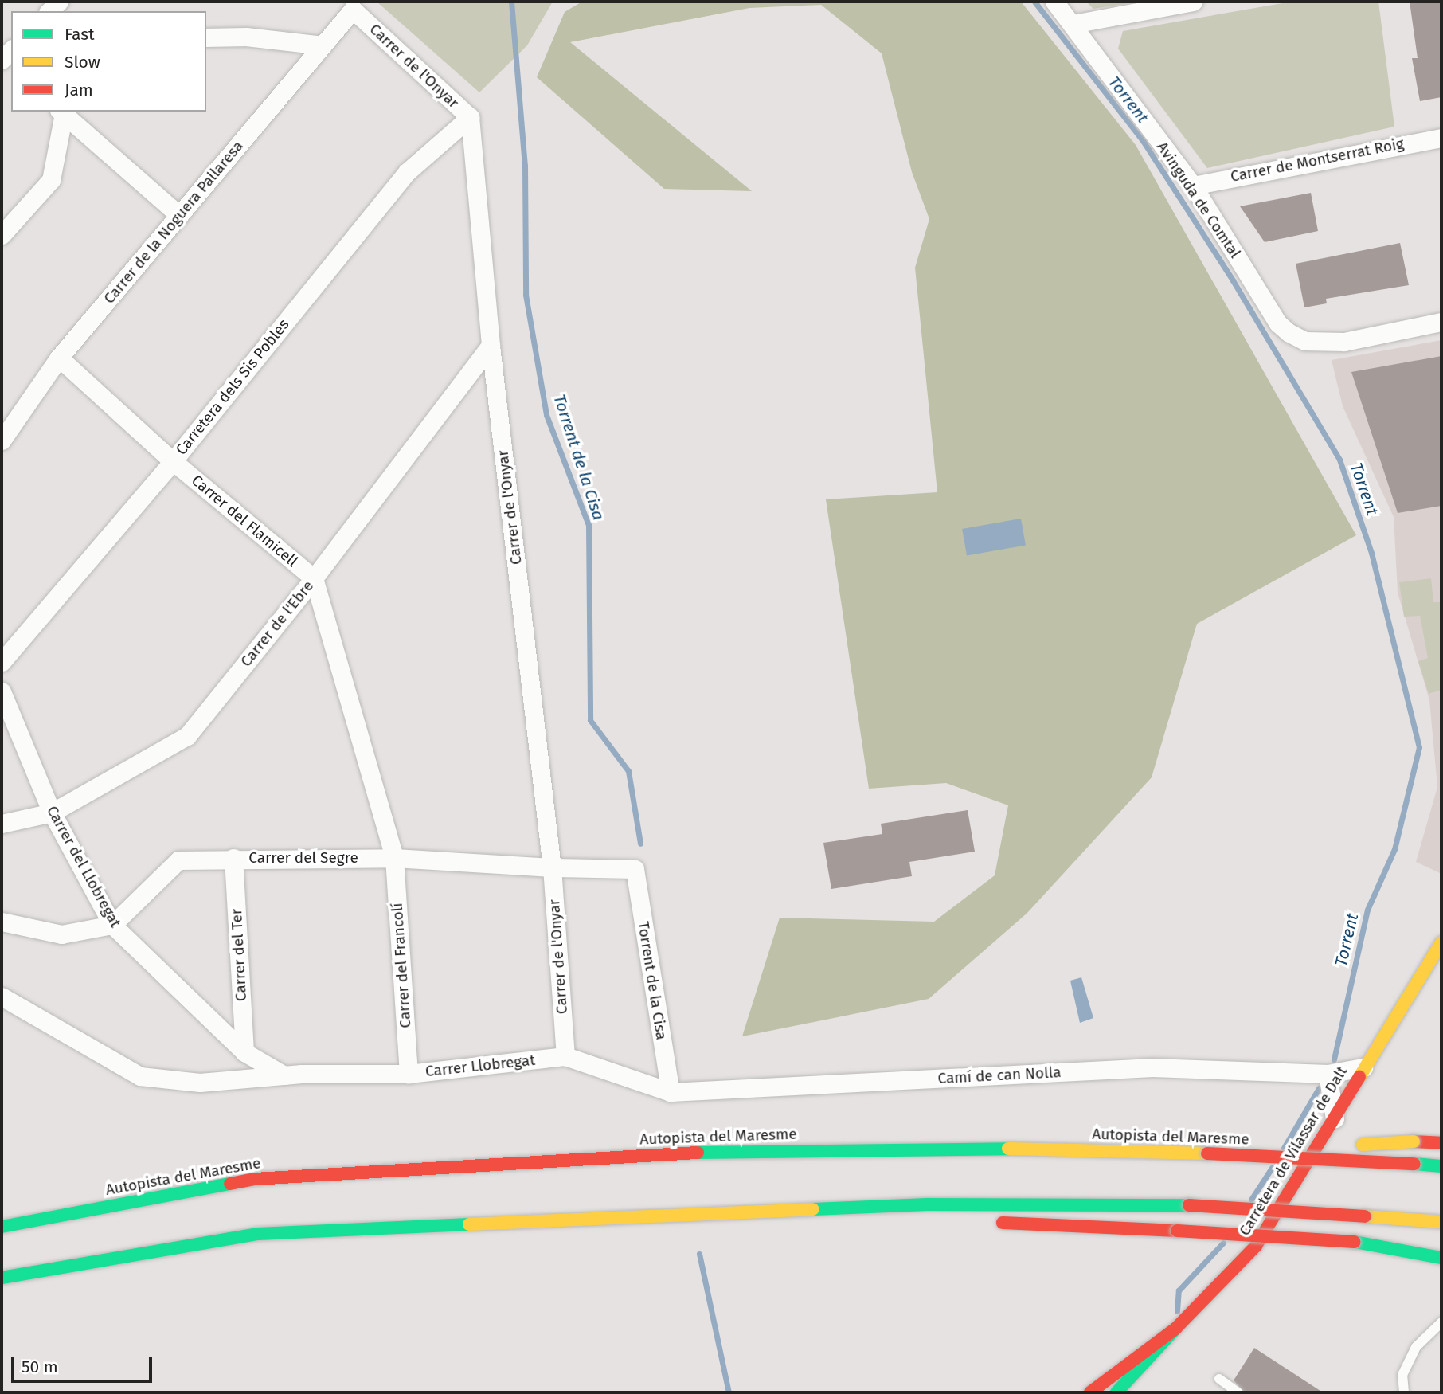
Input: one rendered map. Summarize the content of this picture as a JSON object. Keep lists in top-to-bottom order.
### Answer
{
  "streets": {
    "main road": ["Autopista del Maresme", "Carretera de Vilassar de Dalt"],
    "street": [
      "Carrer de l'Onyar",
      "Carrer de Montserrat Roig",
      "Avinguda de Comtal",
      "Carrer de la Noguera Pallaresa",
      "Carretera dels Sis Pobles",
      "Carrer del Flamicell",
      "Carrer de l'Ebre",
      "Carrer del Segre",
      "Carrer del Llobregat",
      "Carrer del Ter",
      "Carrer del Francolí",
      "Torrent de la Cisa",
      "Carrer Llobregat",
      "Camí de can Nolla"
    ]
  },
  "crossings": [
    ["Carrer de l'Onyar", "Carrer de la Noguera Pallaresa"],
    ["Carrer de l'Onyar", "Carretera dels Sis Pobles"],
    ["Carrer de l'Onyar", "Carrer de l'Ebre"],
    ["Carrer de l'Onyar", "Carrer del Segre"],
    ["Carrer de l'Onyar", "Carrer Llobregat"],
    ["Carrer de Montserrat Roig", "Avinguda de Comtal"],
    ["Carrer de la Noguera Pallaresa", "Carrer del Flamicell"],
    ["Carretera dels Sis Pobles", "Carrer del Flamicell"],
    ["Carrer del Flamicell", "Carrer de l'Ebre"],
    ["Carrer de l'Ebre", "Carrer del Llobregat"],
    ["Carrer del Segre", "Carrer del Llobregat"],
    ["Carrer del Segre", "Carrer del Ter"],
    ["Carrer del Segre", "Carrer del Francolí"],
    ["Carrer del Segre", "Torrent de la Cisa"],
    ["Carrer del Llobregat", "Carrer del Ter"],
    ["Carrer del Llobregat", "Carrer Llobregat"],
    ["Carrer del Francolí", "Carrer Llobregat"],
    ["Torrent de la Cisa", "Carrer Llobregat"],
    ["Torrent de la Cisa", "Camí de can Nolla"],
    ["Carrer Llobregat", "Camí de can Nolla"],
    ["Camí de can Nolla", "Carretera de Vilassar de Dalt"]
  ],
  "water": ["Torrent", "Torrent de la Cisa"],
  "legend": ["Fast", "Slow", "Jam"],
  "scale_bar": "50 m"
}
